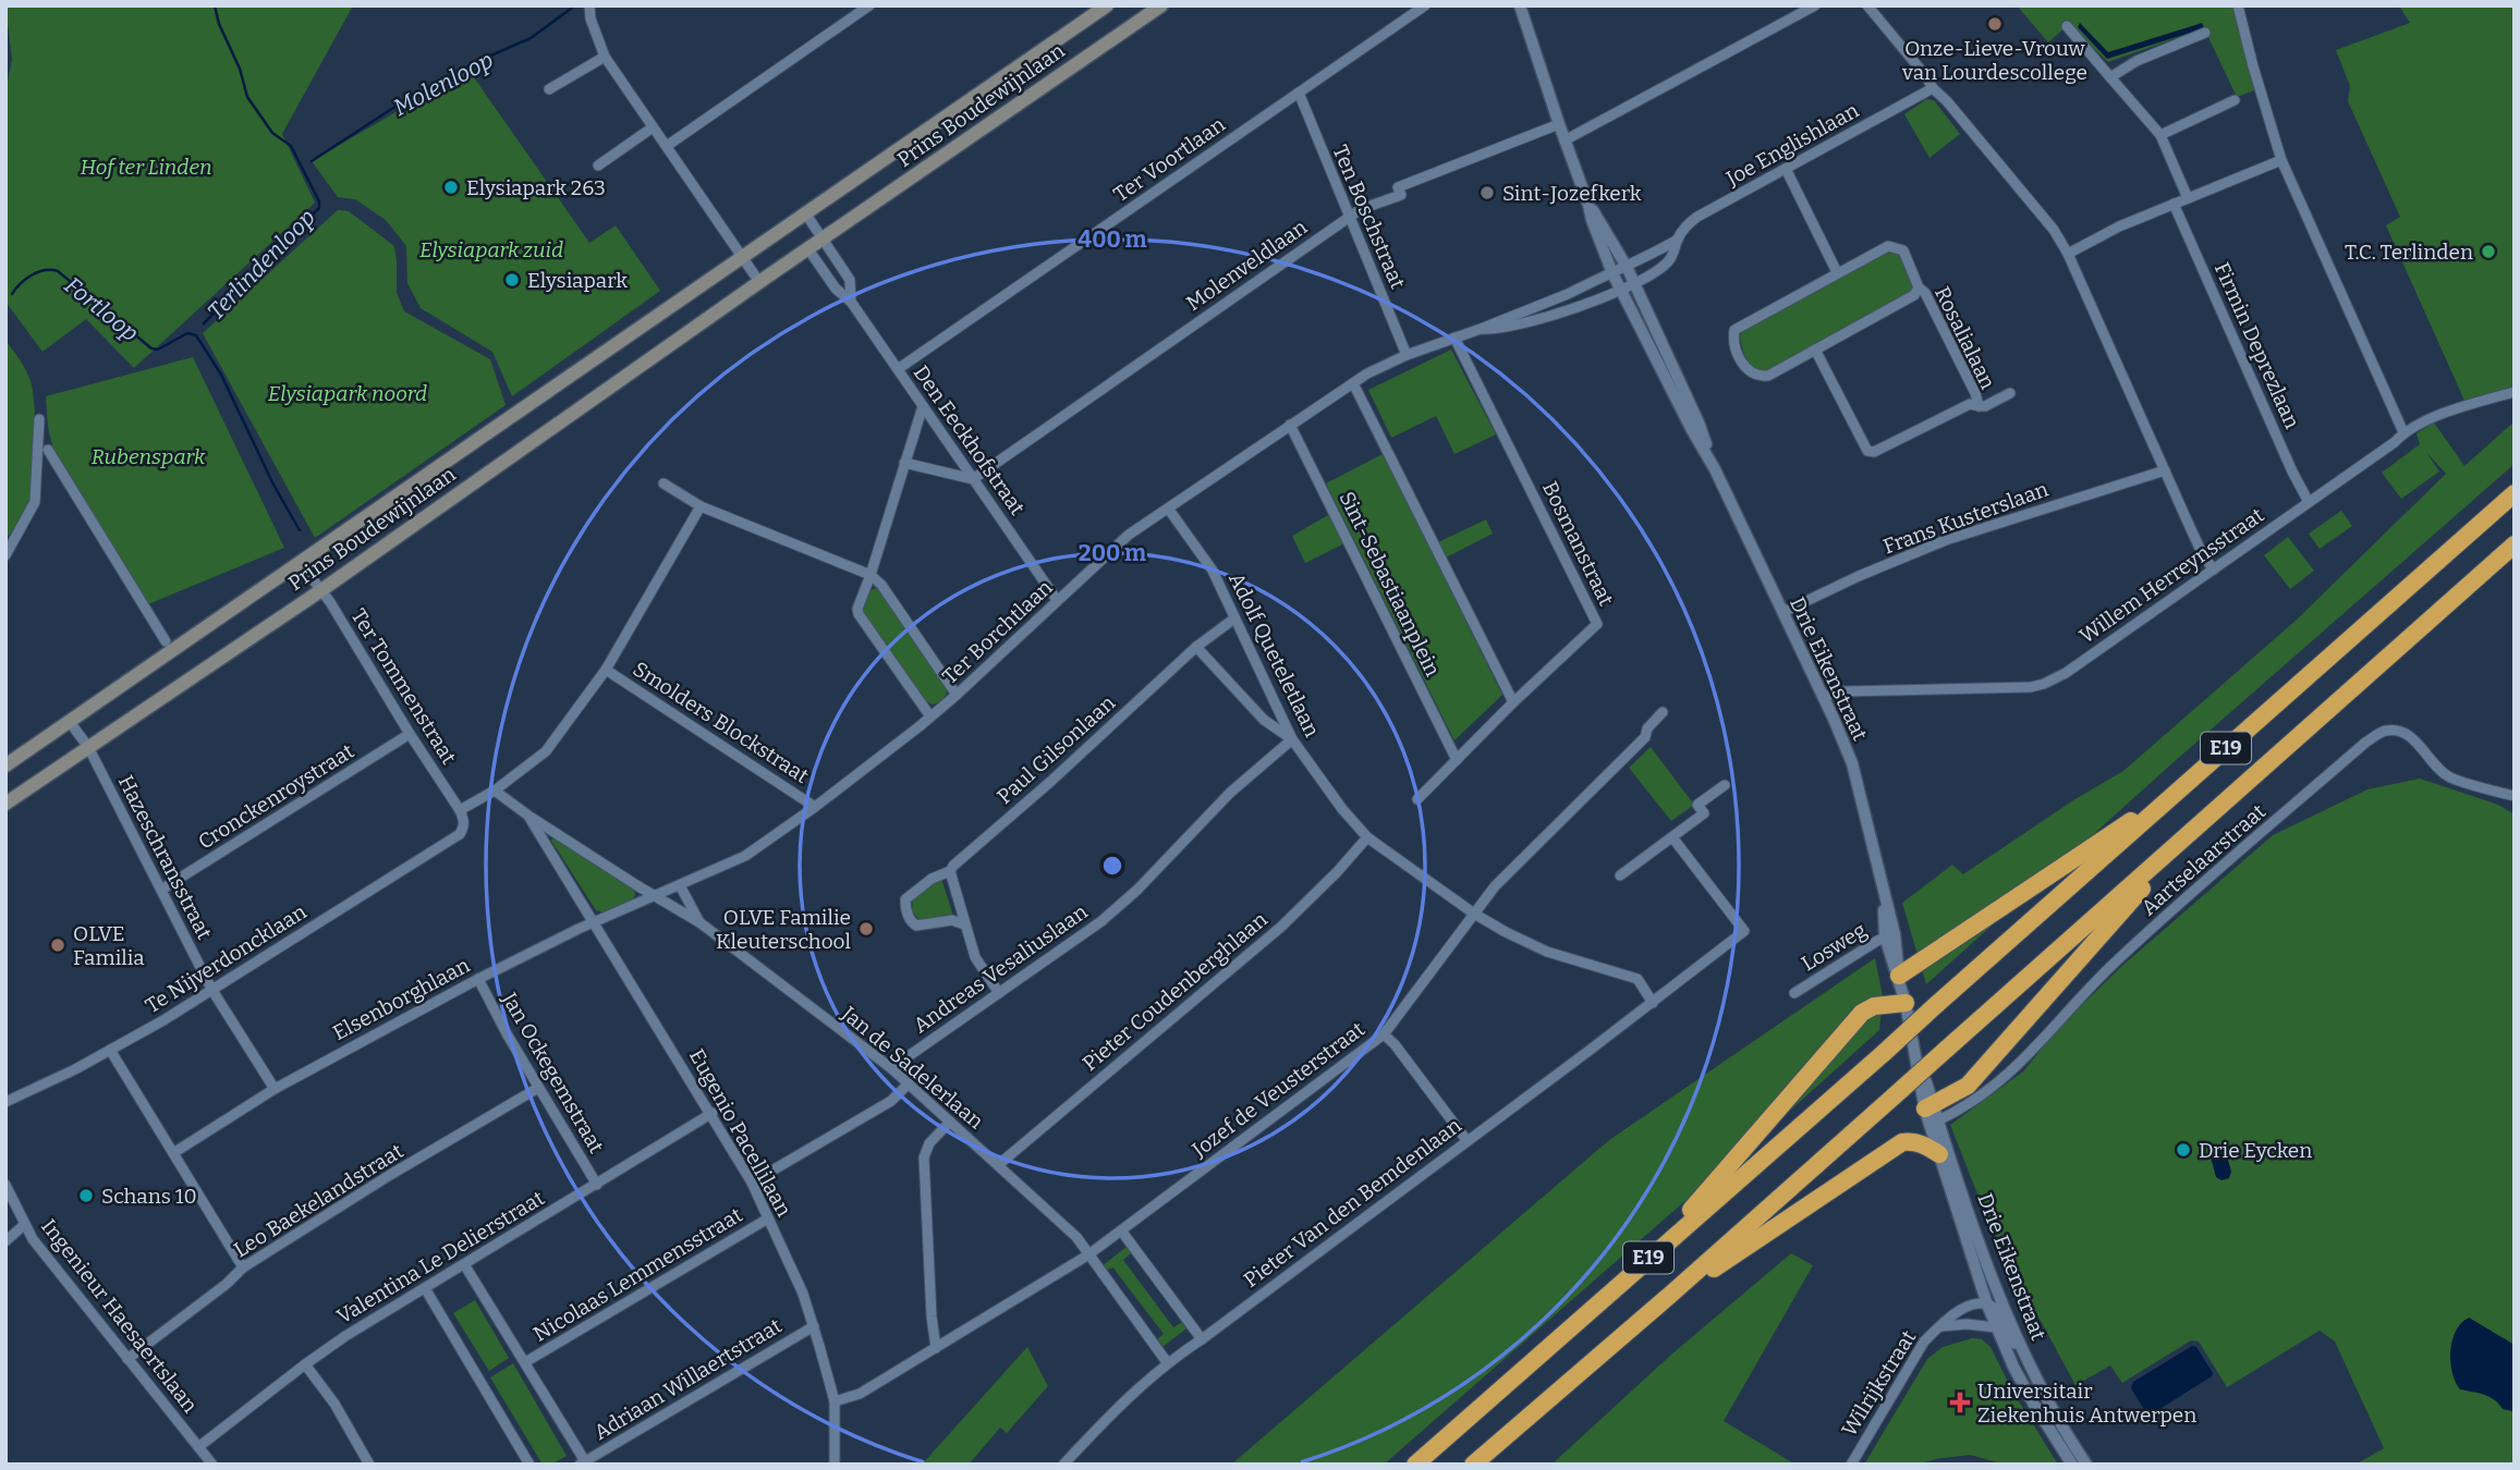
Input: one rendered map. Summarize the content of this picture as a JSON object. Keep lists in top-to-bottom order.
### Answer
{
  "streets": {
    "highway": ["E19"],
    "main road": ["Prins Boudewijnlaan"],
    "street": [
      "Joe Englishlaan",
      "Ter Voortlaan",
      "Ten Boschstraat",
      "Molenveldlaan",
      "Rosalialaan",
      "Firmin Deprezlaan",
      "Den Eeckhofstraat",
      "Frans Kusterslaan",
      "Bosmanstraat",
      "Willem Herreynsstraat",
      "Sint-Sebastiaanplein",
      "Ter Borchtlaan",
      "Adolf Queteletlaan",
      "Drie Eikenstraat",
      "Ter Tommenstraat",
      "Smolders Blockstraat",
      "Paul Gilsonlaan",
      "Cronckenroystraat",
      "Hazeschransstraat",
      "Aartselaarstraat",
      "Losweg",
      "Te Nijverdoncklaan",
      "Andreas Vesaliuslaan",
      "Pieter Coudenberghlaan",
      "Elsenborghlaan",
      "Jan de Sadelerlaan",
      "Jan Ockegemstraat",
      "Jozef de Veusterstraat",
      "Eugenio Pacellilaan",
      "Leo Baekelandstraat",
      "Pieter Van den Bemdenlaan",
      "Valentina Le Delierstraat",
      "Nicolaas Lemmensstraat",
      "Ingenieur Haesaertslaan",
      "Adriaan Willaertstraat",
      "Wilrijkstraat"
    ]
  },
  "crossings": [
    ["Prins Boudewijnlaan", "Den Eeckhofstraat"],
    ["Prins Boudewijnlaan", "Ter Tommenstraat"],
    ["Prins Boudewijnlaan", "Hazeschransstraat"],
    ["Joe Englishlaan", "Ter Borchtlaan"],
    ["Joe Englishlaan", "Drie Eikenstraat"],
    ["Ter Voortlaan", "Ten Boschstraat"],
    ["Ter Voortlaan", "Den Eeckhofstraat"],
    ["Ten Boschstraat", "Molenveldlaan"],
    ["Ten Boschstraat", "Ter Borchtlaan"],
    ["Molenveldlaan", "Den Eeckhofstraat"],
    ["Molenveldlaan", "Drie Eikenstraat"],
    ["Firmin Deprezlaan", "Willem Herreynsstraat"],
    ["Den Eeckhofstraat", "Ter Borchtlaan"],
    ["Frans Kusterslaan", "Drie Eikenstraat"],
    ["Bosmanstraat", "Sint-Sebastiaanplein"],
    ["Bosmanstraat", "Ter Borchtlaan"],
    ["Willem Herreynsstraat", "Drie Eikenstraat"],
    ["Sint-Sebastiaanplein", "Ter Borchtlaan"],
    ["Ter Borchtlaan", "Adolf Queteletlaan"],
    ["Ter Borchtlaan", "Drie Eikenstraat"],
    ["Ter Borchtlaan", "Smolders Blockstraat"],
    ["Ter Borchtlaan", "Elsenborghlaan"],
    ["Ter Borchtlaan", "Jan de Sadelerlaan"],
    ["Adolf Queteletlaan", "Paul Gilsonlaan"],
    ["Adolf Queteletlaan", "Andreas Vesaliuslaan"],
    ["Adolf Queteletlaan", "Pieter Coudenberghlaan"],
    ["Adolf Queteletlaan", "Jozef de Veusterstraat"],
    ["Adolf Queteletlaan", "Pieter Van den Bemdenlaan"],
    ["Drie Eikenstraat", "Aartselaarstraat"],
    ["Drie Eikenstraat", "Losweg"],
    ["Drie Eikenstraat", "Wilrijkstraat"],
    ["Ter Tommenstraat", "Cronckenroystraat"],
    ["Ter Tommenstraat", "Te Nijverdoncklaan"],
    ["Cronckenroystraat", "Hazeschransstraat"],
    ["Hazeschransstraat", "Te Nijverdoncklaan"],
    ["Hazeschransstraat", "Elsenborghlaan"],
    ["Andreas Vesaliuslaan", "Jan de Sadelerlaan"],
    ["Pieter Coudenberghlaan", "Jan de Sadelerlaan"],
    ["Elsenborghlaan", "Jan de Sadelerlaan"],
    ["Elsenborghlaan", "Jan Ockegemstraat"],
    ["Elsenborghlaan", "Eugenio Pacellilaan"],
    ["Jan de Sadelerlaan", "Jozef de Veusterstraat"],
    ["Jan de Sadelerlaan", "Eugenio Pacellilaan"],
    ["Jan de Sadelerlaan", "Pieter Van den Bemdenlaan"],
    ["Jan Ockegemstraat", "Leo Baekelandstraat"],
    ["Jan Ockegemstraat", "Valentina Le Delierstraat"],
    ["Jozef de Veusterstraat", "Eugenio Pacellilaan"],
    ["Eugenio Pacellilaan", "Valentina Le Delierstraat"],
    ["Eugenio Pacellilaan", "Nicolaas Lemmensstraat"],
    ["Eugenio Pacellilaan", "Adriaan Willaertstraat"],
    ["Leo Baekelandstraat", "Ingenieur Haesaertslaan"],
    ["Valentina Le Delierstraat", "Ingenieur Haesaertslaan"]
  ],
  "water": ["Molenloop", "Terlindenloop", "Fortloop"],
  "parks": [
    "Hof ter Linden",
    "Elysiapark zuid",
    "Elysiapark noord",
    "Rubenspark"
  ],
  "places": {
    "other": [
      "Onze-Lieve-Vrouw van Lourdescollege",
      "Elysiapark 263",
      "Sint-Jozefkerk",
      "T.C. Terlinden",
      "Elysiapark",
      "OLVE Familie Kleuterschool",
      "OLVE Familia",
      "Drie Eycken",
      "Schans 10"
    ],
    "health": ["Universitair Ziekenhuis Antwerpen"]
  },
  "rings": ["400 m", "200 m"]
}
